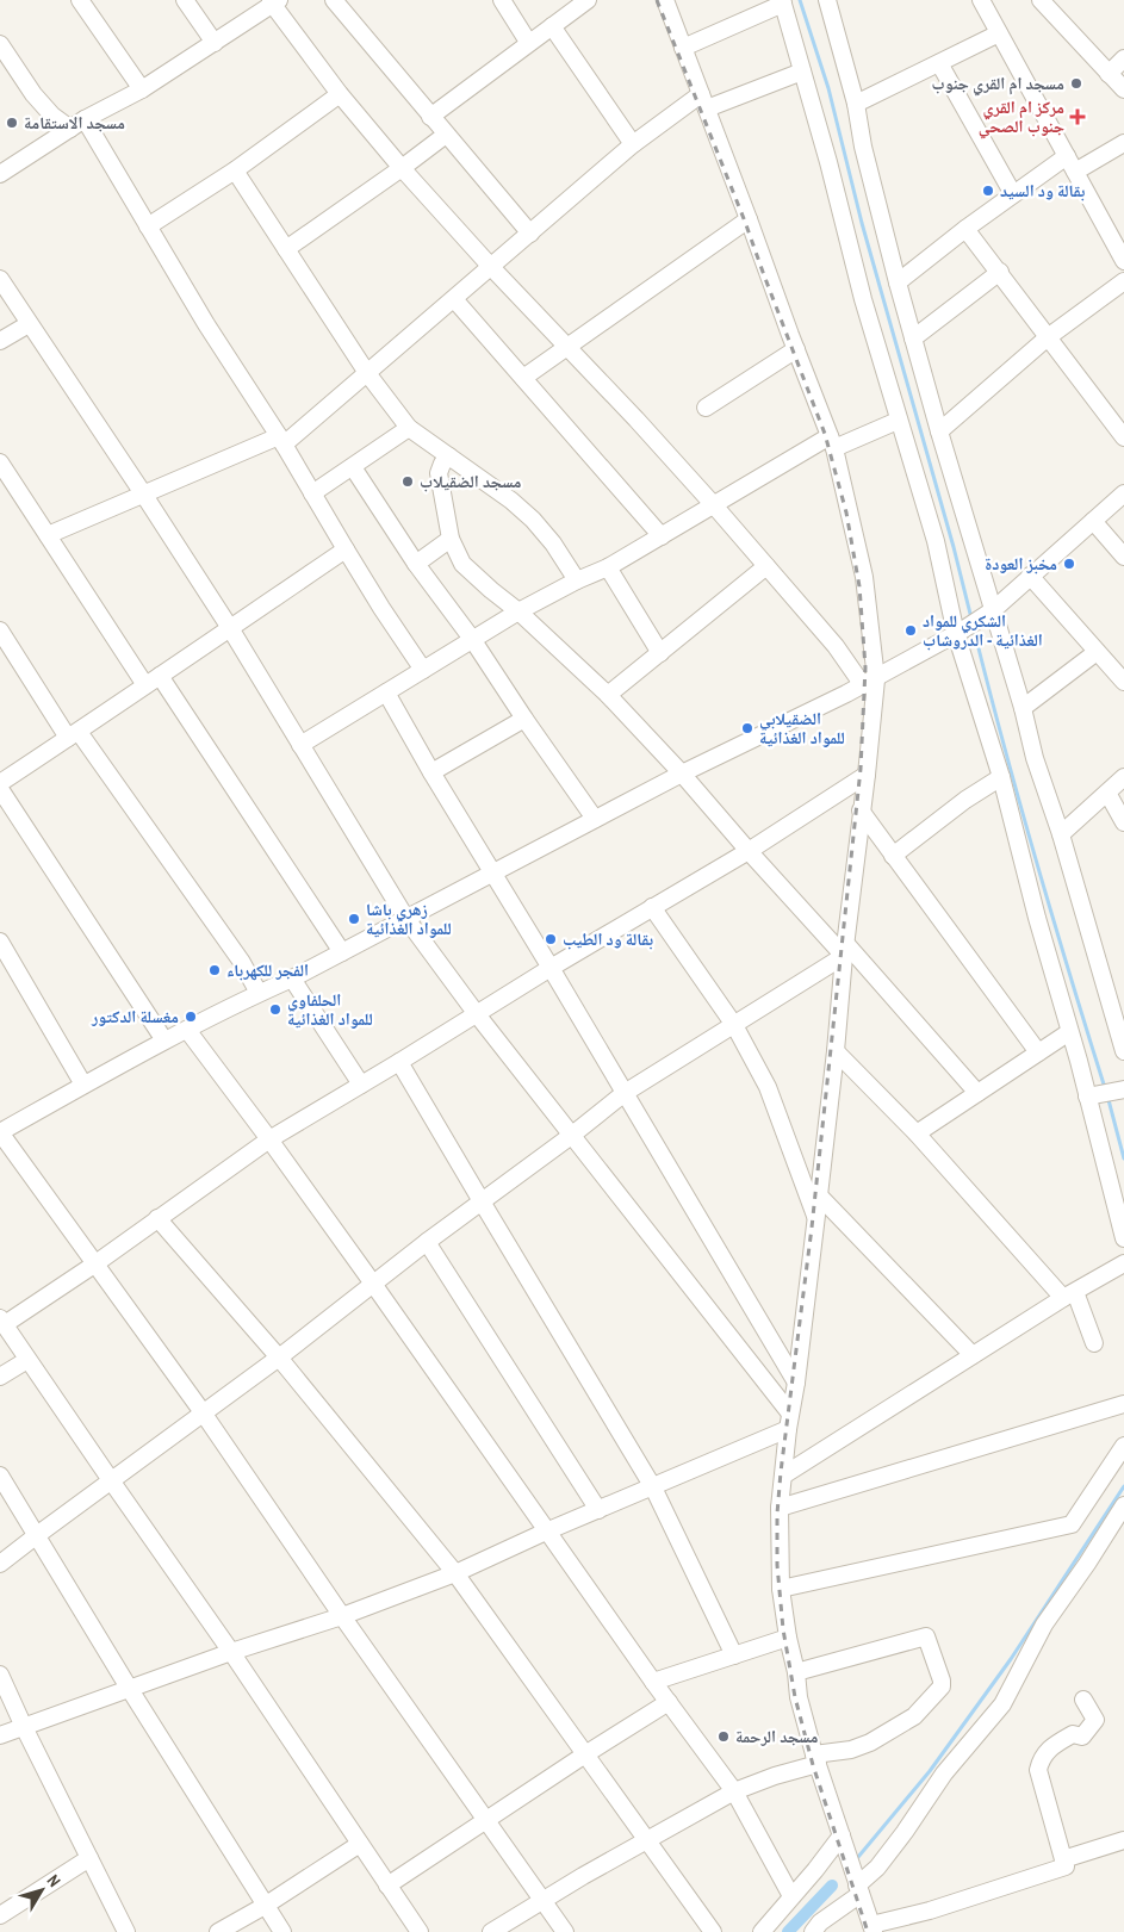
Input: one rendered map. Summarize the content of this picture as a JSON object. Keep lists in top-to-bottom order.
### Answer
{
  "places": {
    "other": [
      "مسجد ام القري جنوب",
      "مسجد الاستقامة",
      "بقالة ود السيد",
      "مسجد الضقيلاب",
      "مخبز العودة",
      "الشكري للمواد الغذائية - الدروشاب",
      "الضقيلابي للمواد الغذائية",
      "زهري باشا للمواد الغذائية",
      "بقالة ود الطيب",
      "الفجر للكهرباء",
      "الحلفاوي للمواد الغذائية",
      "مغسلة الدكتور",
      "مسجد الرحمة"
    ],
    "health": ["مركز ام القري جنوب الصحي"]
  },
  "north": "top right"
}
